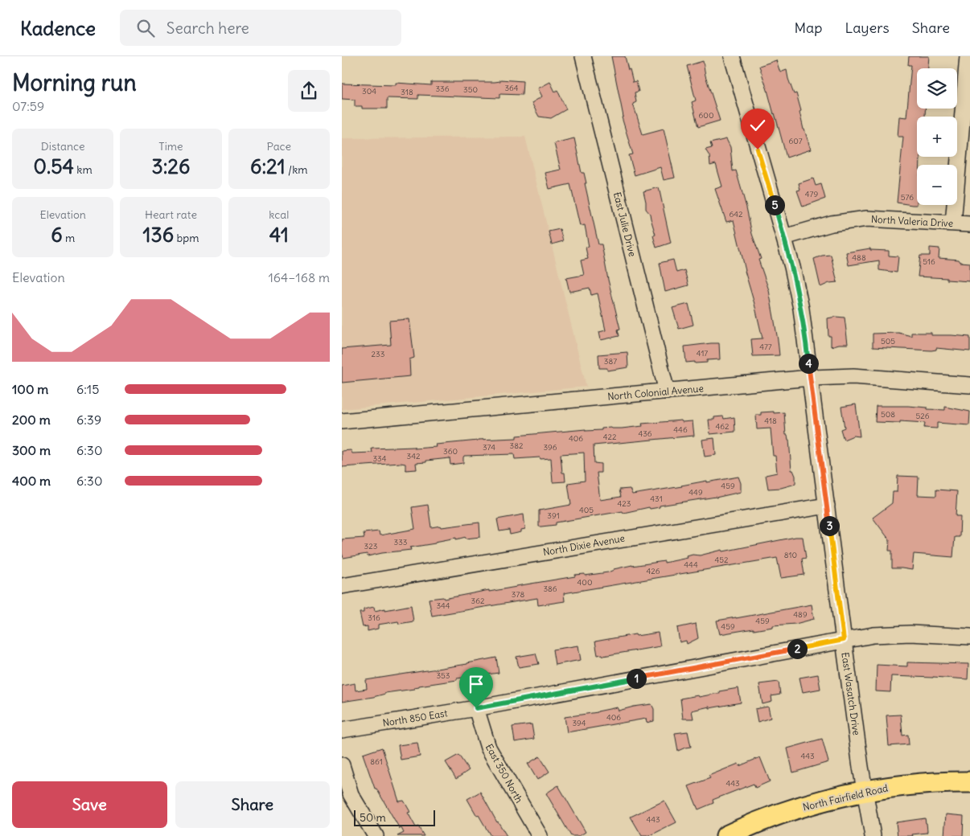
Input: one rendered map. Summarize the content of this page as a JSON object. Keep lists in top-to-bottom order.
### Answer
{
  "streets": {
    "main road": ["North Fairfield Road"],
    "street": [
      "North Valeria Drive",
      "East Julie Drive",
      "North Colonial Avenue",
      "North Dixie Avenue",
      "East Wasatch Drive",
      "North 850 East",
      "East 350 North"
    ]
  },
  "crossings": [
    ["North Valeria Drive", "East Wasatch Drive"],
    ["East Julie Drive", "North Colonial Avenue"],
    ["North Colonial Avenue", "East Wasatch Drive"],
    ["North Dixie Avenue", "East Wasatch Drive"],
    ["East Wasatch Drive", "North 850 East"],
    ["East Wasatch Drive", "North Fairfield Road"],
    ["North 850 East", "East 350 North"]
  ],
  "house_numbers": [
    "364",
    "336",
    "350",
    "304",
    "318",
    "600",
    "607",
    "479",
    "576",
    "642",
    "488",
    "516",
    "505",
    "477",
    "417",
    "233",
    "387",
    "508",
    "526",
    "418",
    "462",
    "446",
    "436",
    "422",
    "406",
    "382",
    "374",
    "396",
    "360",
    "342",
    "334",
    "459",
    "449",
    "431",
    "423",
    "405",
    "391",
    "333",
    "323",
    "810",
    "452",
    "444",
    "426",
    "400",
    "386",
    "378",
    "362",
    "344",
    "489",
    "316",
    "459",
    "459",
    "353",
    "406",
    "394",
    "443",
    "861",
    "443",
    "443"
  ],
  "scale_bar": "50 m",
  "page": {
    "header": "Kadence",
    "search": "Search here",
    "nav": ["Map", "Layers", "Share"],
    "heading": ["Morning run", "07:59"],
    "map_buttons": ["+", "−"],
    "stats": [
      ["Distance", "0.54 km"],
      ["Time", "3:26"],
      ["Pace", "6:21 /km"],
      ["Elevation", "6 m"],
      ["Heart rate", "136 bpm"],
      ["kcal", "41"]
    ],
    "pins": [
      "5",
      "4",
      "3",
      "2",
      "1"
    ],
    "chart": ["Elevation", "164–168 m"],
    "list": [
      {
        "name": "100 m",
        "note": "6:15"
      },
      {
        "name": "200 m",
        "note": "6:39"
      },
      {
        "name": "300 m",
        "note": "6:30"
      },
      {
        "name": "400 m",
        "note": "6:30"
      }
    ],
    "buttons": ["Save", "Share"],
    "scale": "50 m"
  }
}
